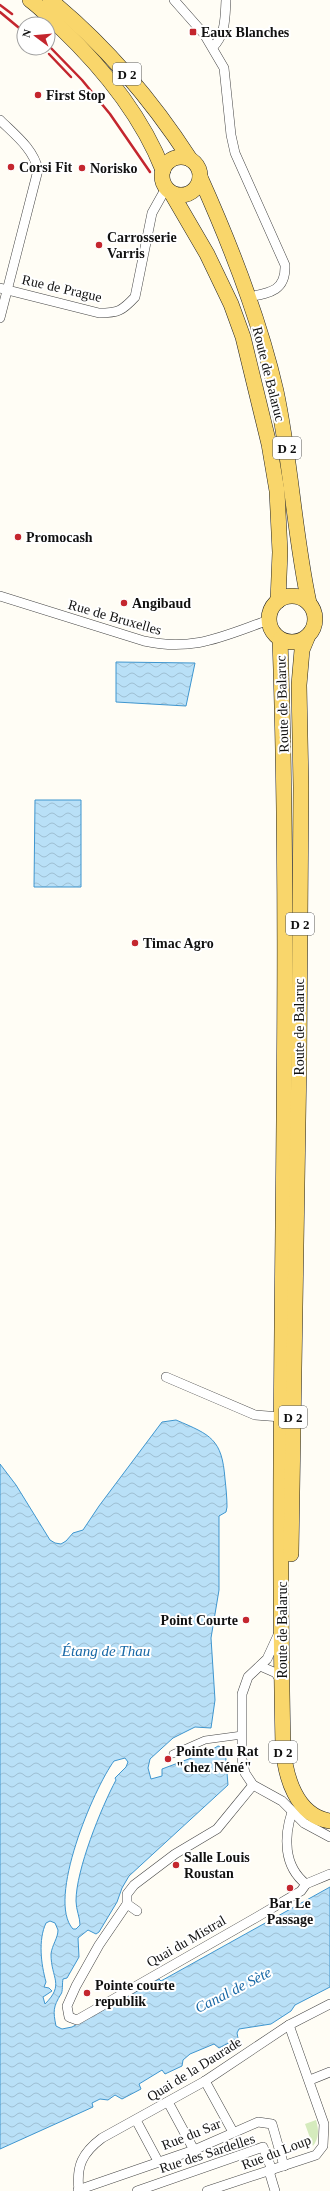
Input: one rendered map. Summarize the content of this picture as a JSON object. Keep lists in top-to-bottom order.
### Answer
{
  "streets": {
    "main road": ["D 2", "Route de Balaruc"],
    "street": [
      "Rue de Prague",
      "Rue de Bruxelles",
      "Quai du Mistral",
      "Quai de la Daurade",
      "Rue du Sar",
      "Rue du Loup",
      "Rue des Sardelles"
    ]
  },
  "crossings": [
    ["D 2", "Rue de Prague"],
    ["D 2", "Route de Balaruc"],
    ["Rue de Prague", "Route de Balaruc"],
    ["Route de Balaruc", "Rue de Bruxelles"],
    ["Quai de la Daurade", "Rue du Sar"],
    ["Quai de la Daurade", "Rue du Loup"],
    ["Rue du Sar", "Rue du Loup"],
    ["Rue du Loup", "Rue des Sardelles"]
  ],
  "water": ["Étang de Thau", "Canal de Sète"],
  "places": {
    "transit": ["Eaux Blanches"],
    "other": [
      "First Stop",
      "Corsi Fit",
      "Norisko",
      "Carrosserie Varris",
      "Promocash",
      "Angibaud",
      "Timac Agro",
      "Point Courte",
      "Pointe du Rat \"chez Néné\"",
      "Salle Louis Roustan",
      "Bar Le Passage",
      "Pointe courte republik"
    ]
  },
  "north": "left"
}
